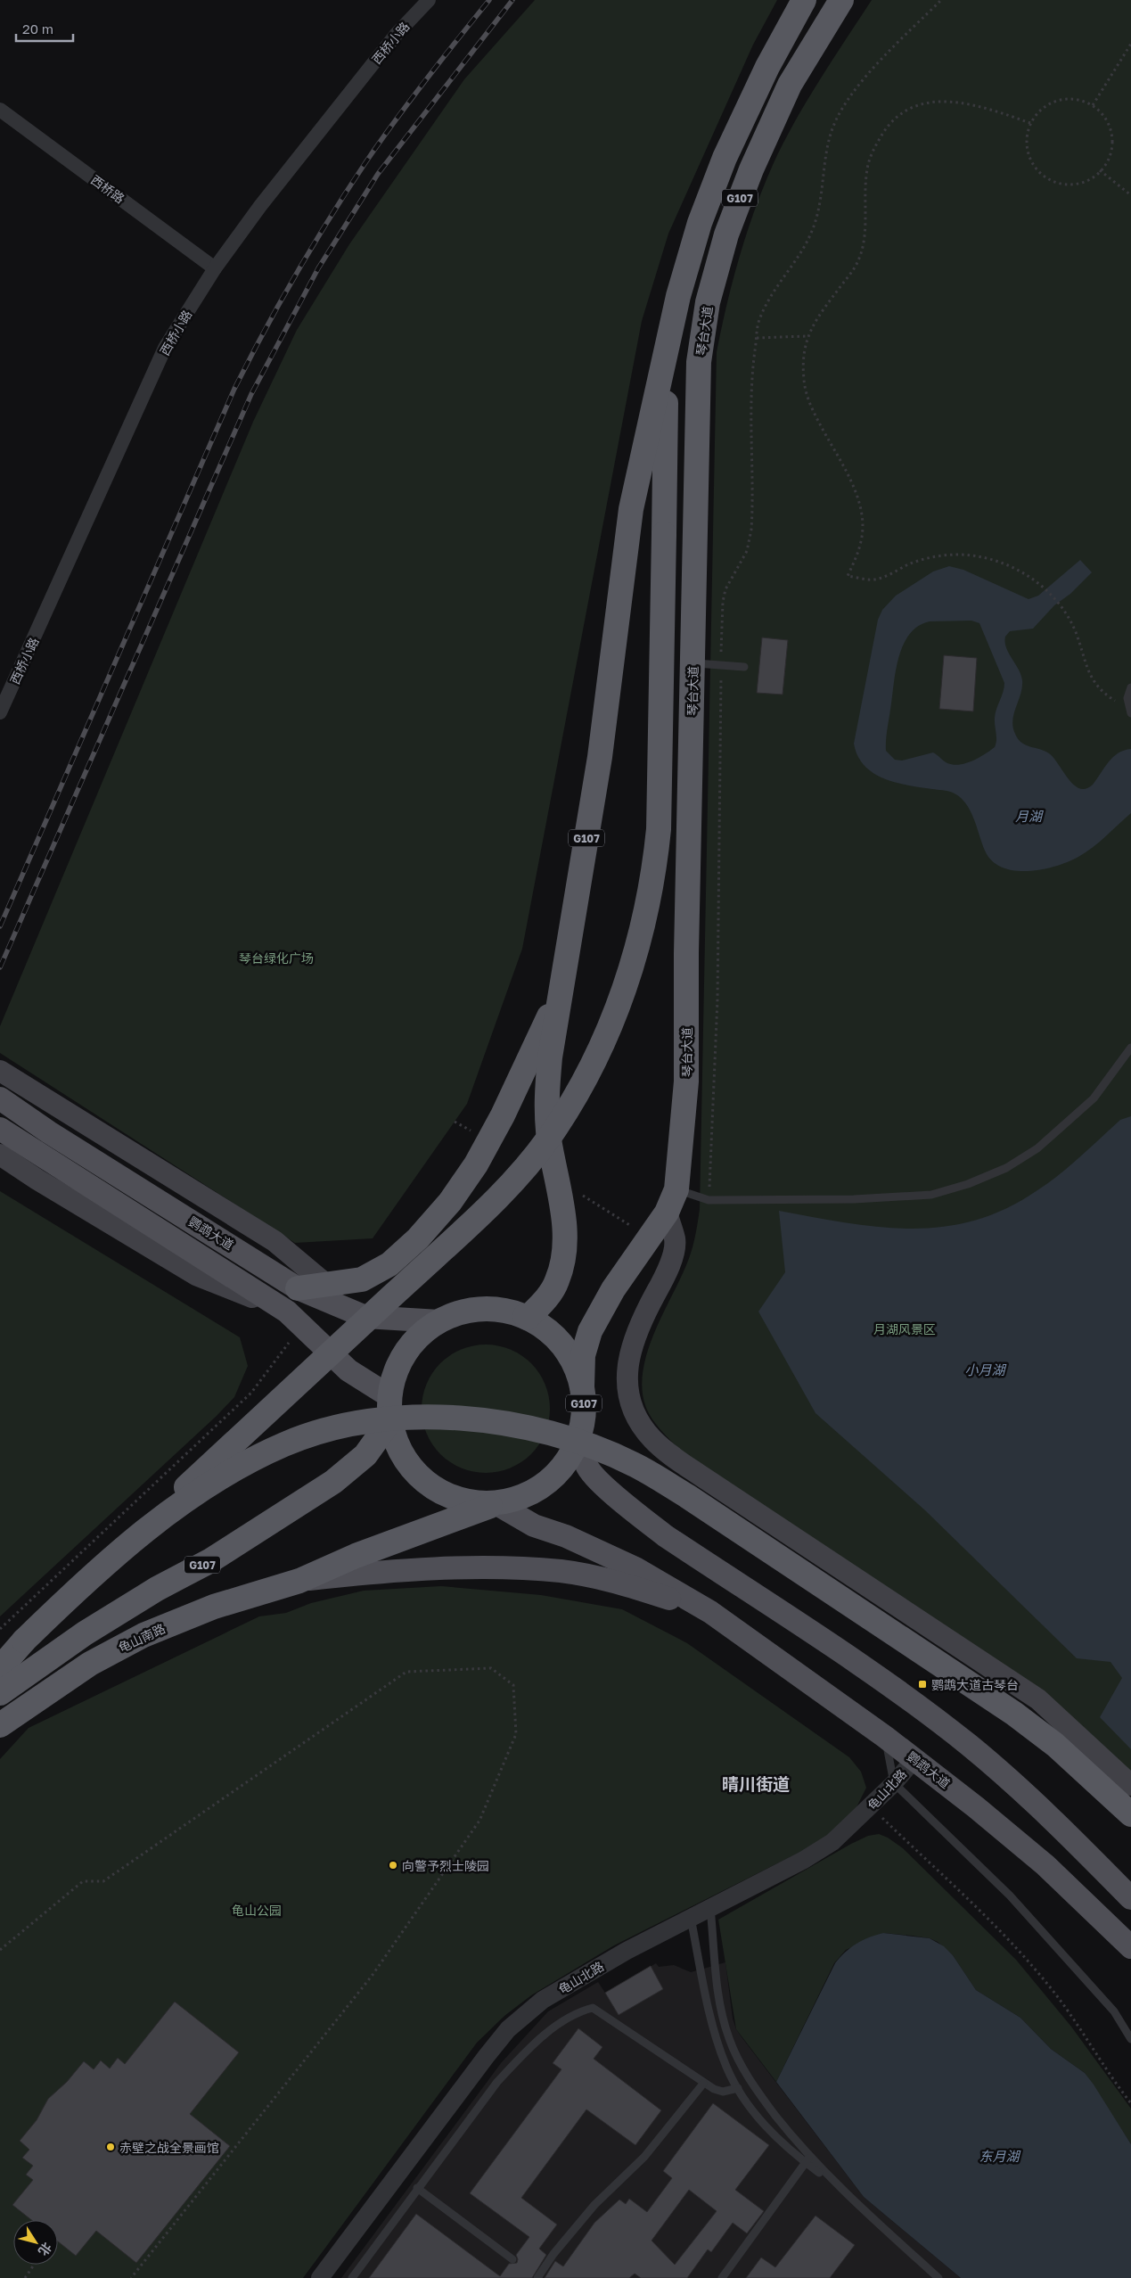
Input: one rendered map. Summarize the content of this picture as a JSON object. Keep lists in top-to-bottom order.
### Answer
{
  "streets": {
    "highway": ["G107", "琴台大道", "龟山南路"],
    "main road": ["鹦鹉大道"],
    "street": ["西桥小路", "西桥路", "龟山北路"]
  },
  "crossings": [
    ["西桥小路", "西桥路"],
    ["G107", "琴台大道"],
    ["G107", "鹦鹉大道"],
    ["G107", "龟山南路"],
    ["鹦鹉大道", "龟山北路"]
  ],
  "districts": ["晴川街道"],
  "water": ["月湖", "小月湖", "东月湖"],
  "parks": ["琴台绿化广场", "月湖风景区", "龟山公园"],
  "places": {
    "transit": ["鹦鹉大道古琴台"],
    "other": ["向警予烈士陵园", "赤壁之战全景画馆"]
  },
  "scale_bar": "20 m",
  "north": "bottom right"
}
